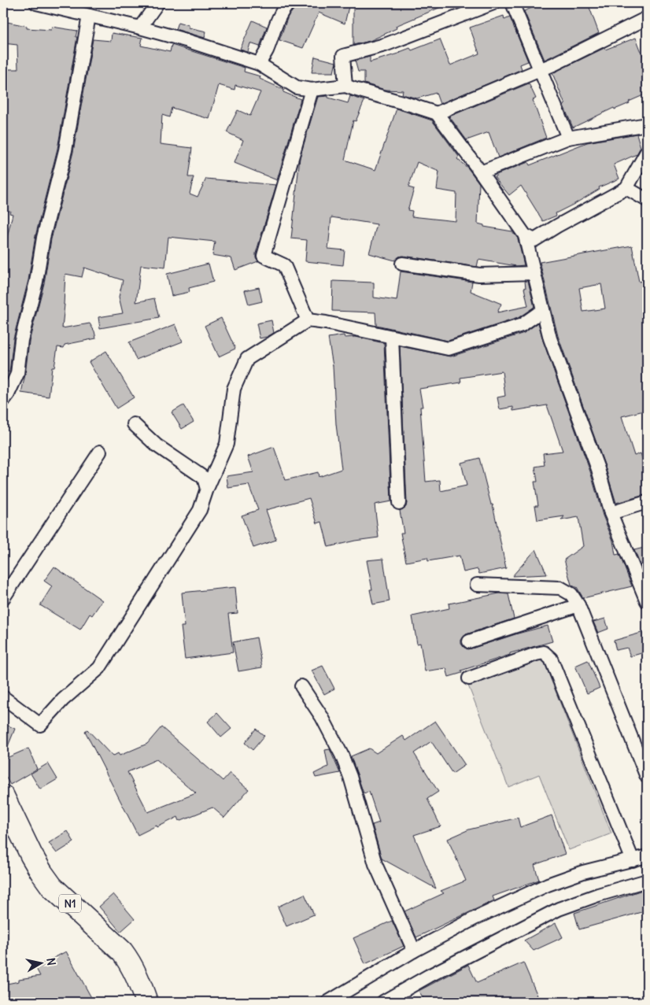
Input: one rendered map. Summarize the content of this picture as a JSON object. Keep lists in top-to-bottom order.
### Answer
{
  "streets": {
    "highway": ["N1"]
  },
  "north": "right"
}
